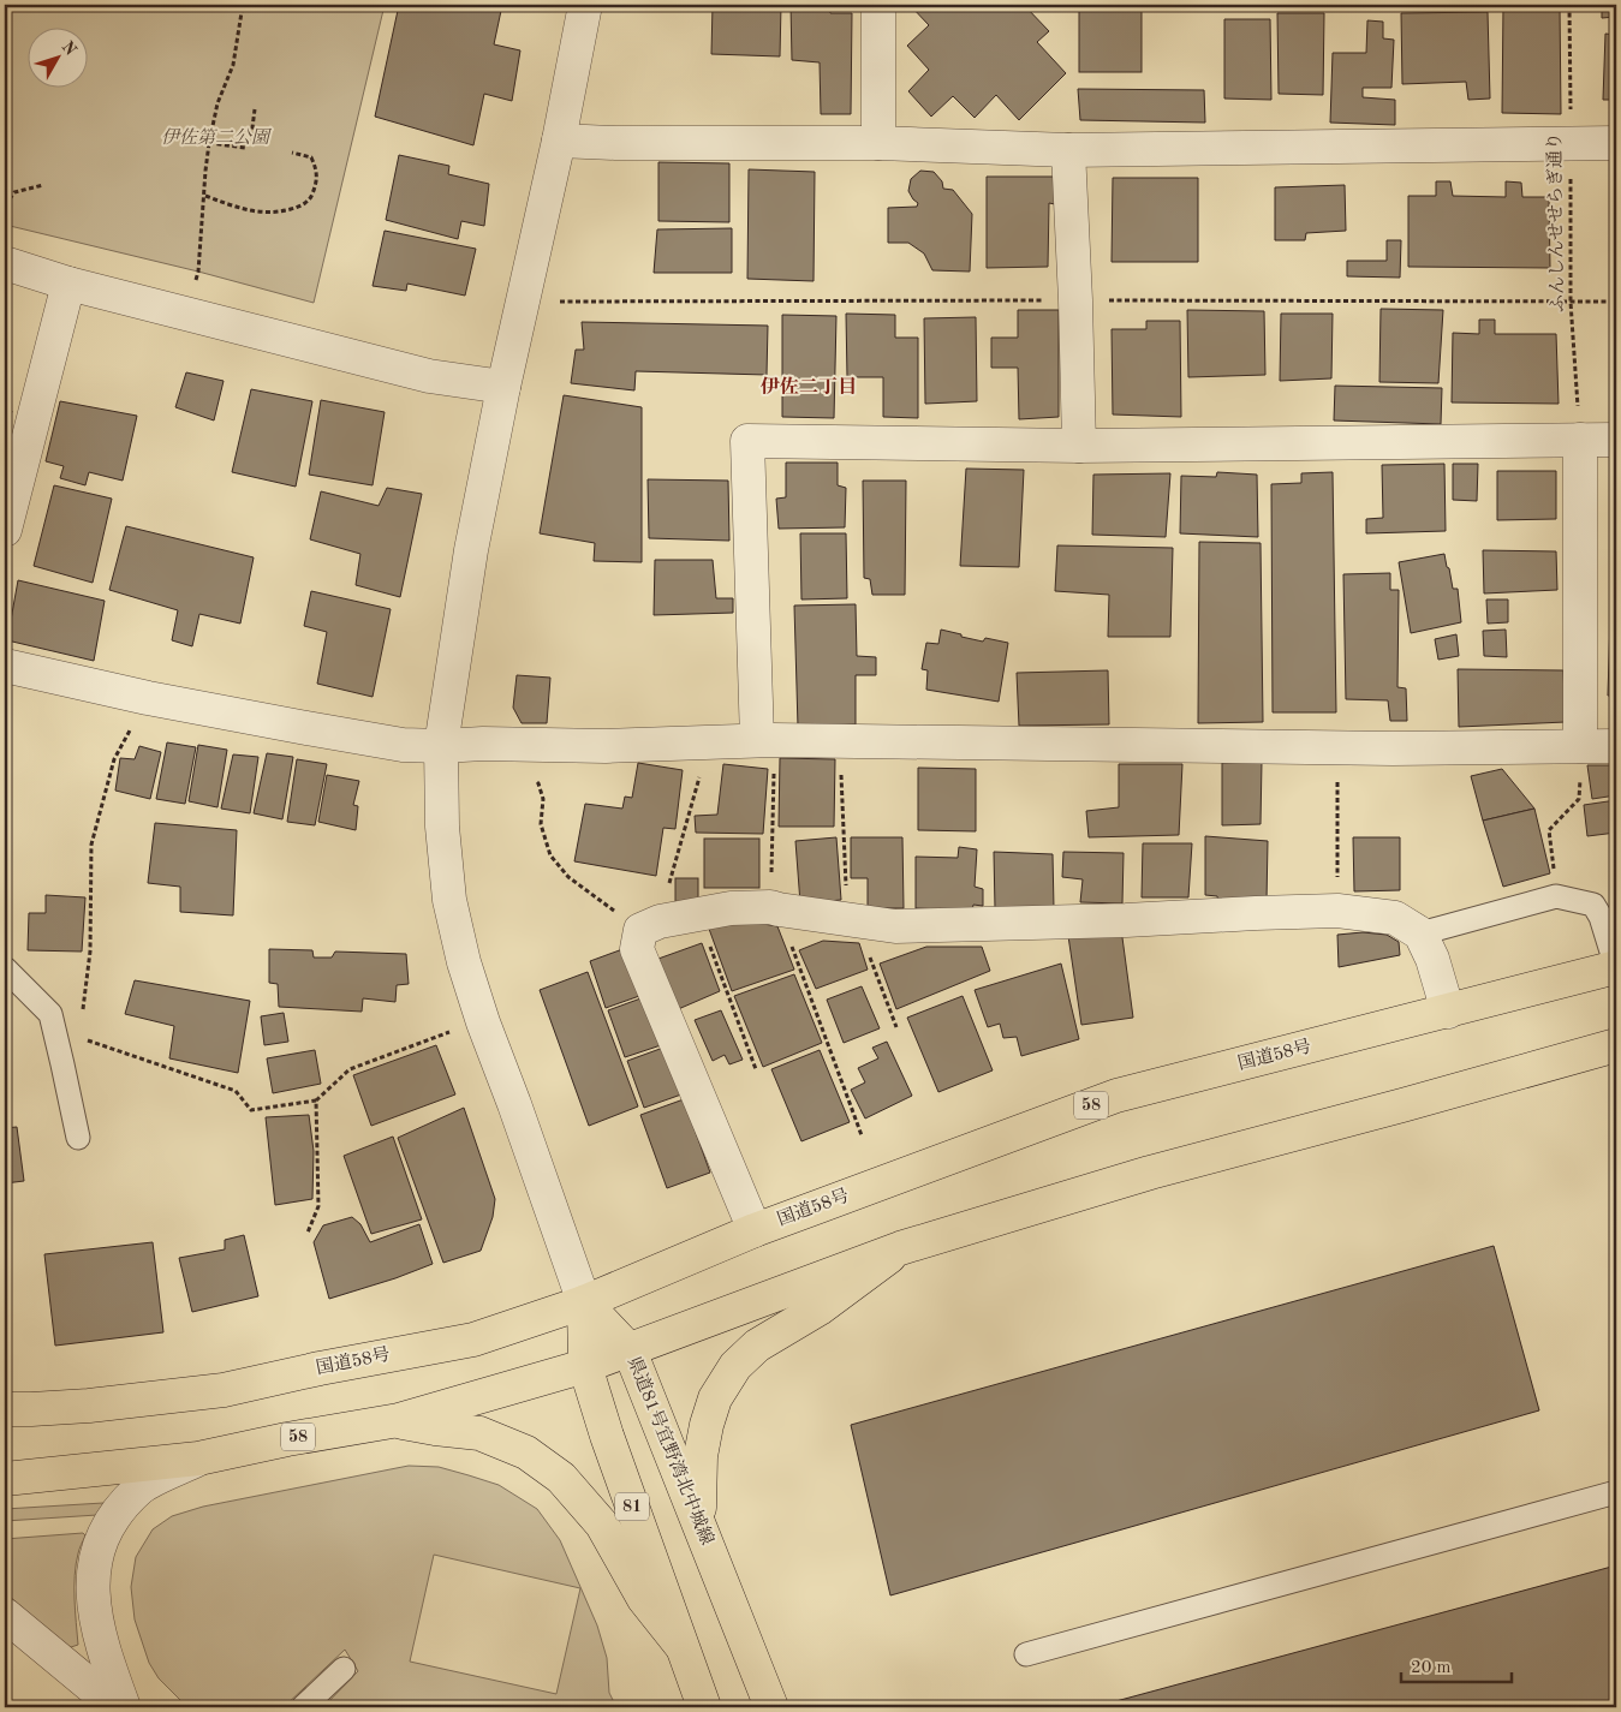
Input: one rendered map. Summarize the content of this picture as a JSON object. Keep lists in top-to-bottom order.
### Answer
{
  "streets": {
    "main road": [
      "国道58号",
      "58",
      "県道81号宜野湾北中城線",
      "81"
    ],
    "path": ["ふんしんせせらぎ通り"]
  },
  "crossings": [
    ["国道58号", "県道81号宜野湾北中城線"],
    ["国道58号", "81"],
    ["58", "県道81号宜野湾北中城線"],
    ["58", "81"],
    ["県道81号宜野湾北中城線", "81"]
  ],
  "districts": ["伊佐二丁目"],
  "parks": ["伊佐第二公園"],
  "scale_bar": "20 m",
  "north": "top right"
}
